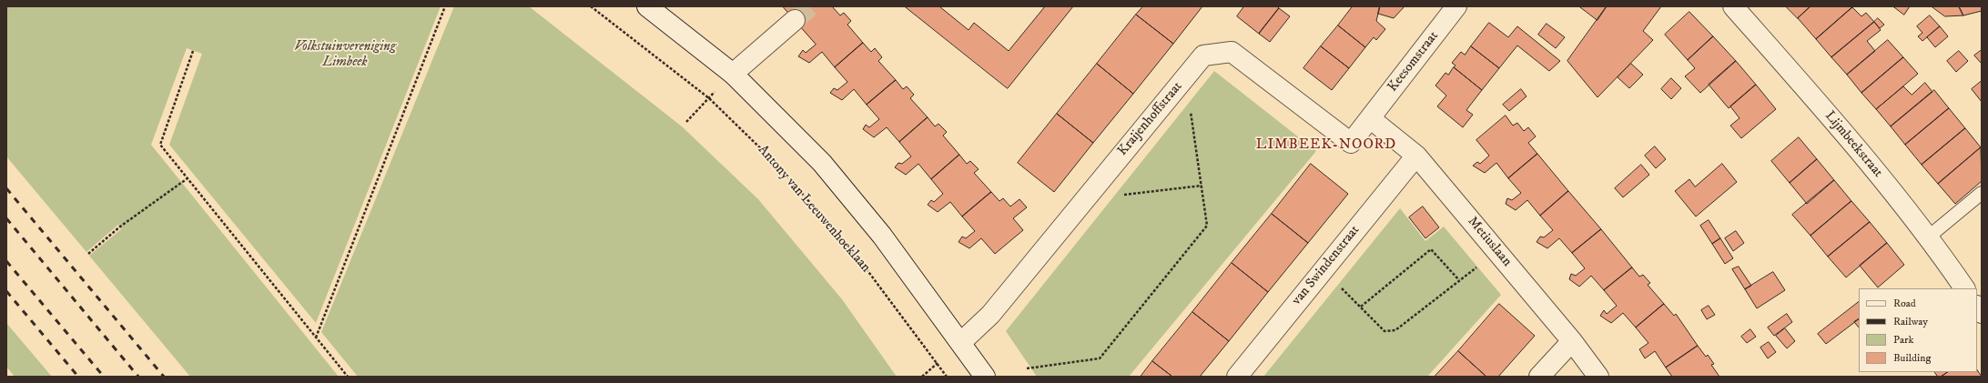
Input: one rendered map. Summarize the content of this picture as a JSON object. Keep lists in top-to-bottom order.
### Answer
{
  "streets": {
    "street": [
      "Keesomstraat",
      "Kraijenhoffstraat",
      "Lijmbeekstraat",
      "Metiuslaan",
      "van Swindenstraat"
    ],
    "path": ["Antony van Leeuwenhoeklaan"]
  },
  "crossings": [
    ["Keesomstraat", "Kraijenhoffstraat"],
    ["Keesomstraat", "Metiuslaan"],
    ["Kraijenhoffstraat", "Metiuslaan"],
    ["Metiuslaan", "van Swindenstraat"]
  ],
  "districts": ["LIMBEEK-NOORD"],
  "parks": ["Volkstuinvereniging Limbeek"],
  "legend": [
    "Road",
    "Railway",
    "Park",
    "Building"
  ]
}
